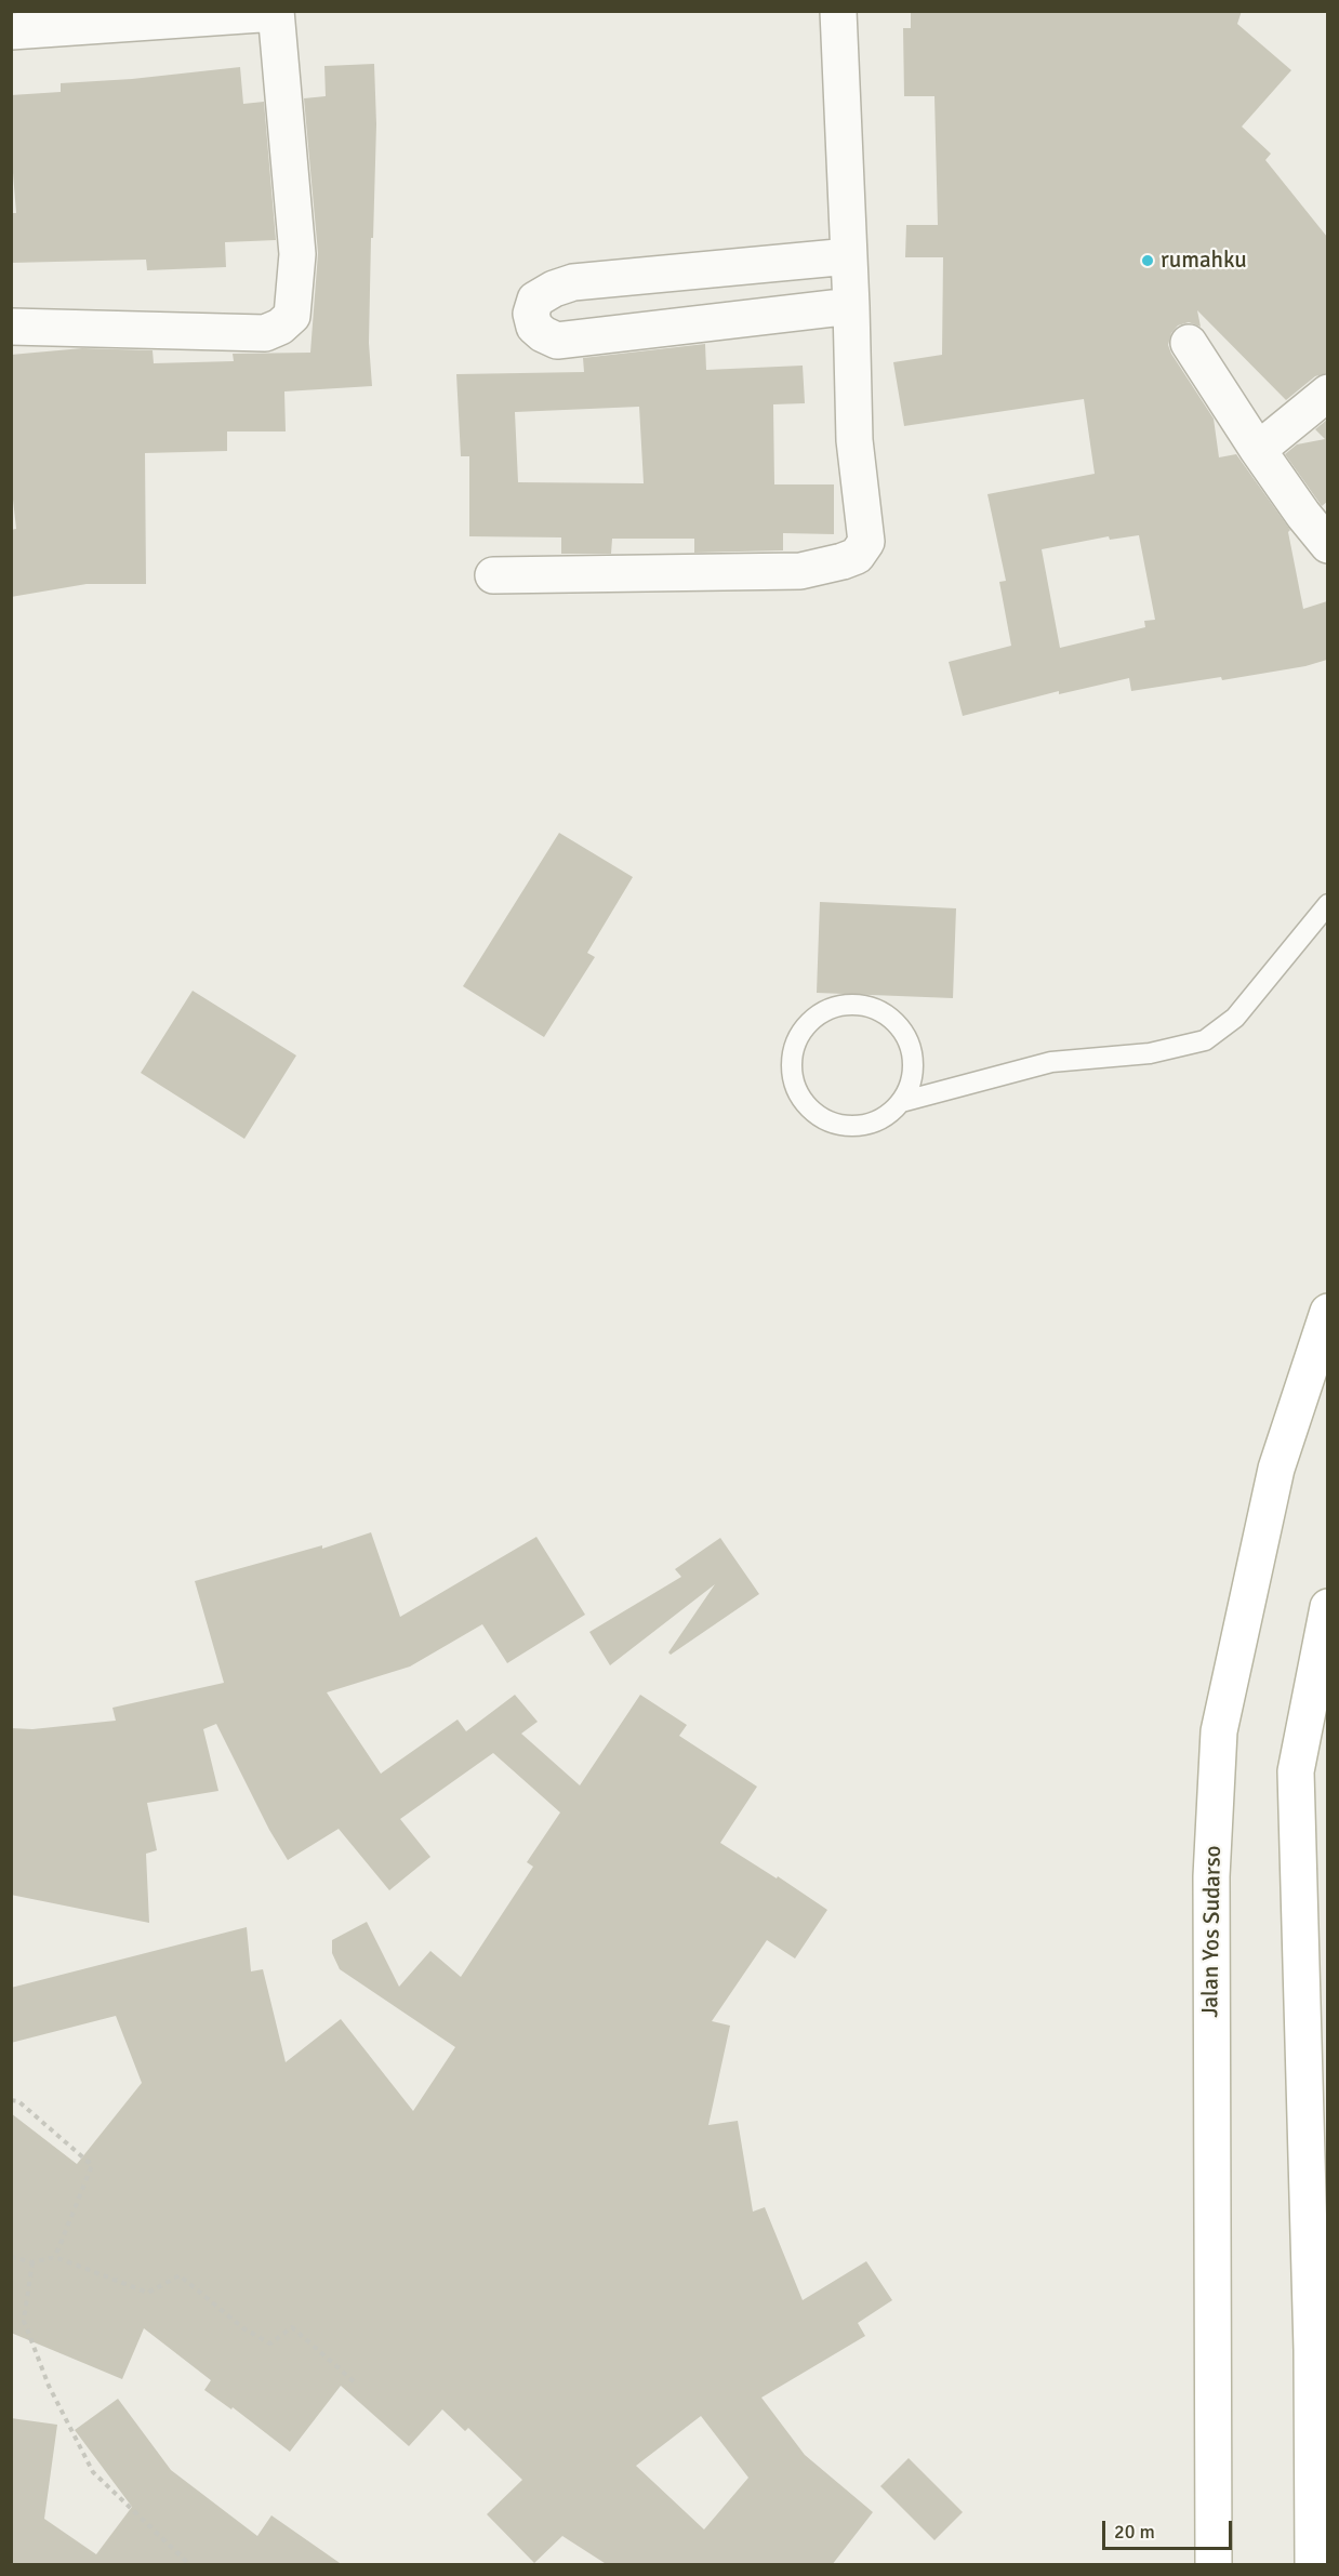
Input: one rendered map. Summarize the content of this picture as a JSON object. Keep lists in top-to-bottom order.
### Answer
{
  "streets": {
    "main road": ["Jalan Yos Sudarso"]
  },
  "places": ["rumahku"],
  "scale_bar": "20 m"
}
